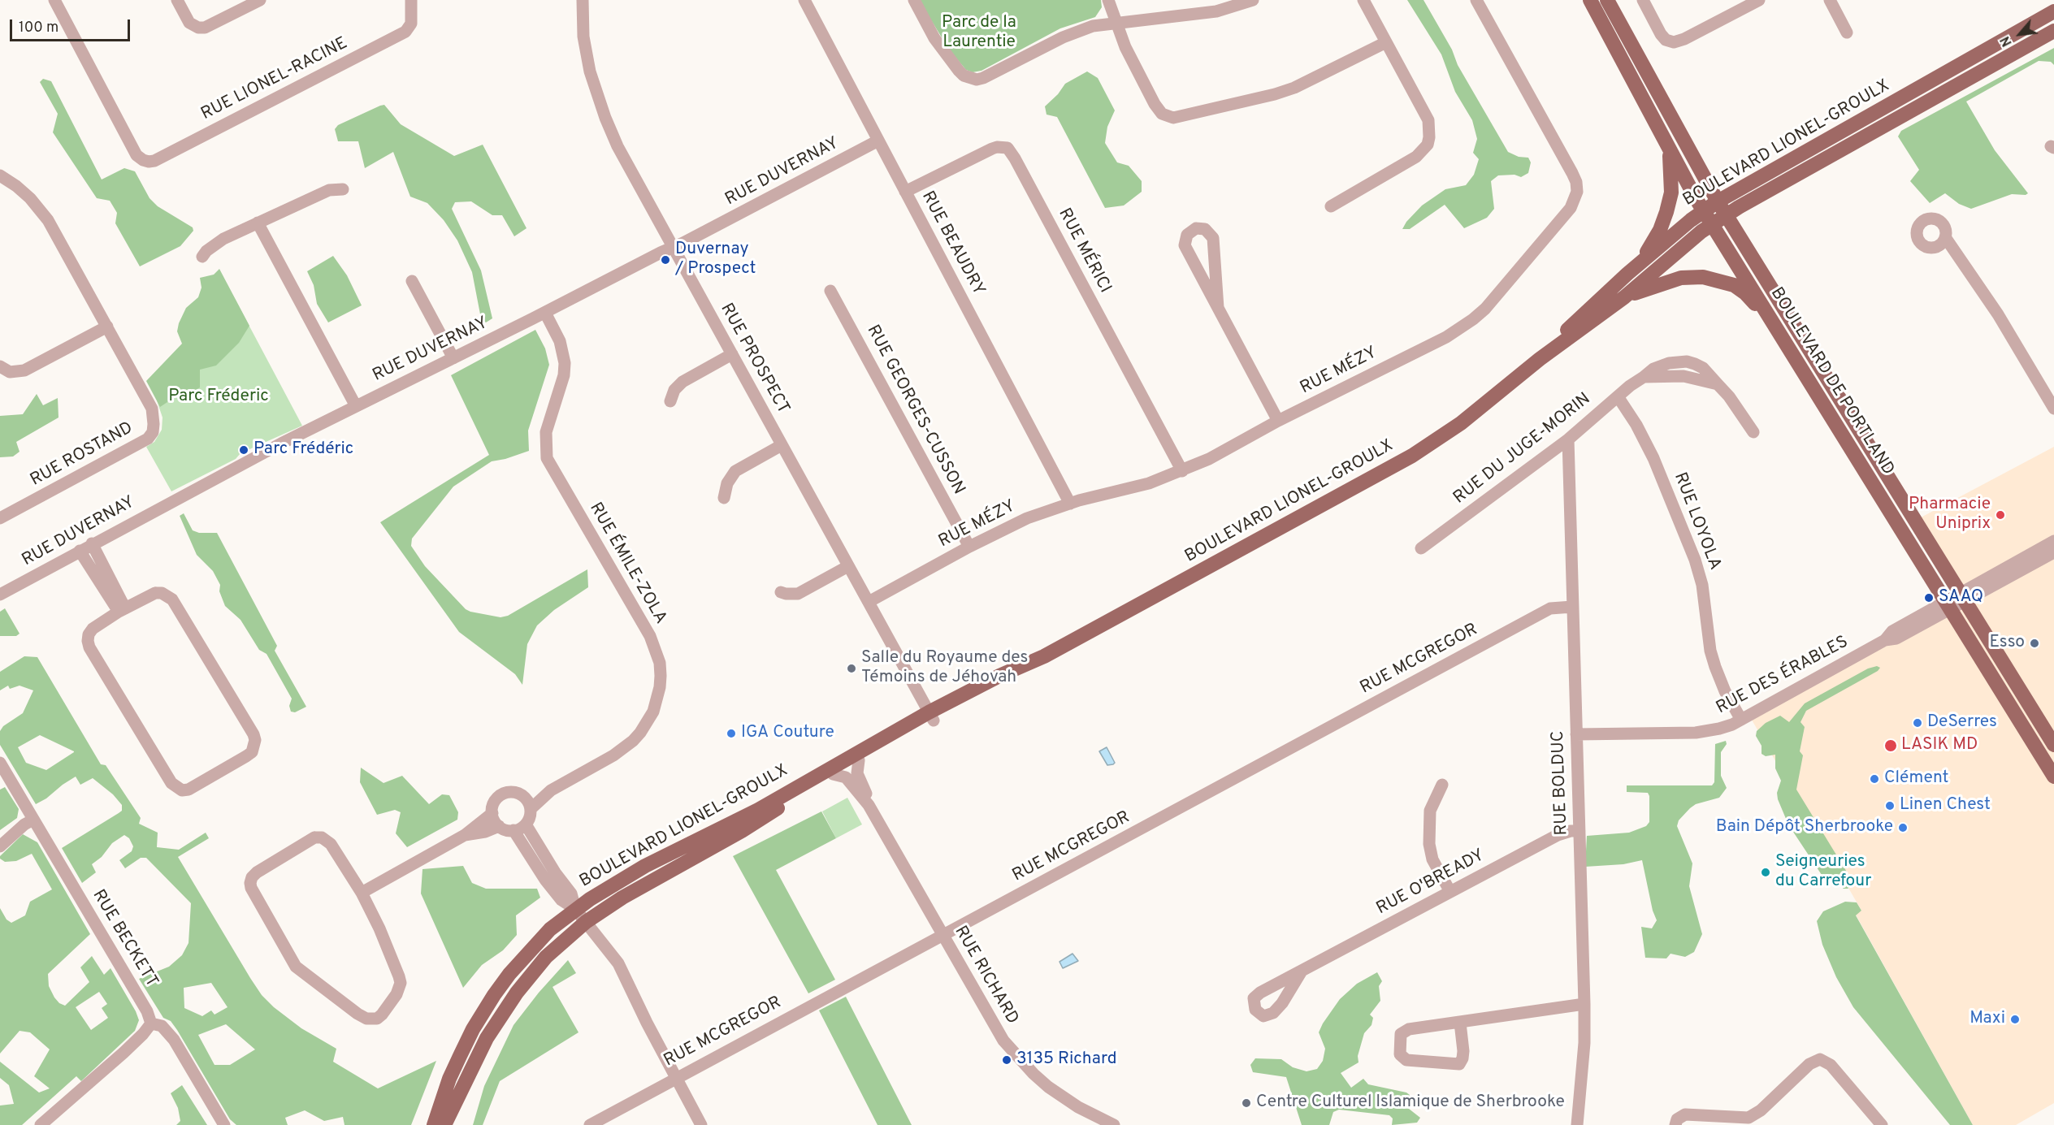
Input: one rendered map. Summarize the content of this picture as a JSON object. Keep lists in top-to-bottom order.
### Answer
{
  "streets": {
    "main road": ["BOULEVARD LIONEL-GROULX", "BOULEVARD DE PORTLAND"],
    "street": [
      "RUE LIONEL-RACINE",
      "RUE DUVERNAY",
      "RUE BEAUDRY",
      "RUE MÉRICI",
      "RUE PROSPECT",
      "RUE MÉZY",
      "RUE GEORGES-CUSSON",
      "RUE DU JUGE-MORIN",
      "RUE ROSTAND",
      "RUE LOYOLA",
      "RUE ÉMILE-ZOLA",
      "RUE MCGREGOR",
      "RUE DES ÉRABLES",
      "RUE BOLDUC",
      "RUE O'BREADY",
      "RUE BECKETT",
      "RUE RICHARD"
    ]
  },
  "crossings": [
    ["BOULEVARD LIONEL-GROULX", "RUE PROSPECT"],
    ["BOULEVARD LIONEL-GROULX", "BOULEVARD DE PORTLAND"],
    ["BOULEVARD LIONEL-GROULX", "RUE RICHARD"],
    ["RUE DUVERNAY", "RUE BEAUDRY"],
    ["RUE DUVERNAY", "RUE PROSPECT"],
    ["RUE DUVERNAY", "RUE ÉMILE-ZOLA"],
    ["RUE BEAUDRY", "RUE MÉRICI"],
    ["RUE BEAUDRY", "RUE MÉZY"],
    ["RUE MÉRICI", "RUE MÉZY"],
    ["RUE PROSPECT", "RUE MÉZY"],
    ["RUE MÉZY", "RUE GEORGES-CUSSON"],
    ["BOULEVARD DE PORTLAND", "RUE DES ÉRABLES"],
    ["RUE DU JUGE-MORIN", "RUE LOYOLA"],
    ["RUE DU JUGE-MORIN", "RUE BOLDUC"],
    ["RUE LOYOLA", "RUE DES ÉRABLES"],
    ["RUE MCGREGOR", "RUE BOLDUC"],
    ["RUE MCGREGOR", "RUE RICHARD"],
    ["RUE DES ÉRABLES", "RUE BOLDUC"],
    ["RUE BOLDUC", "RUE O'BREADY"]
  ],
  "parks": ["Parc de la Laurentie", "Parc Fréderic"],
  "places": [
    "Duvernay / Prospect",
    "Parc Frédéric",
    "Pharmacie Uniprix",
    "SAAQ",
    "Esso",
    "Salle du Royaume des Témoins de Jéhovah",
    "DeSerres",
    "IGA Couture",
    "LASIK MD",
    "Clément",
    "Linen Chest",
    "Bain Dépôt Sherbrooke",
    "Seigneuries du Carrefour",
    "Maxi",
    "3135 Richard",
    "Centre Culturel Islamique de Sherbrooke"
  ],
  "scale_bar": "100 m",
  "north": "bottom left"
}
